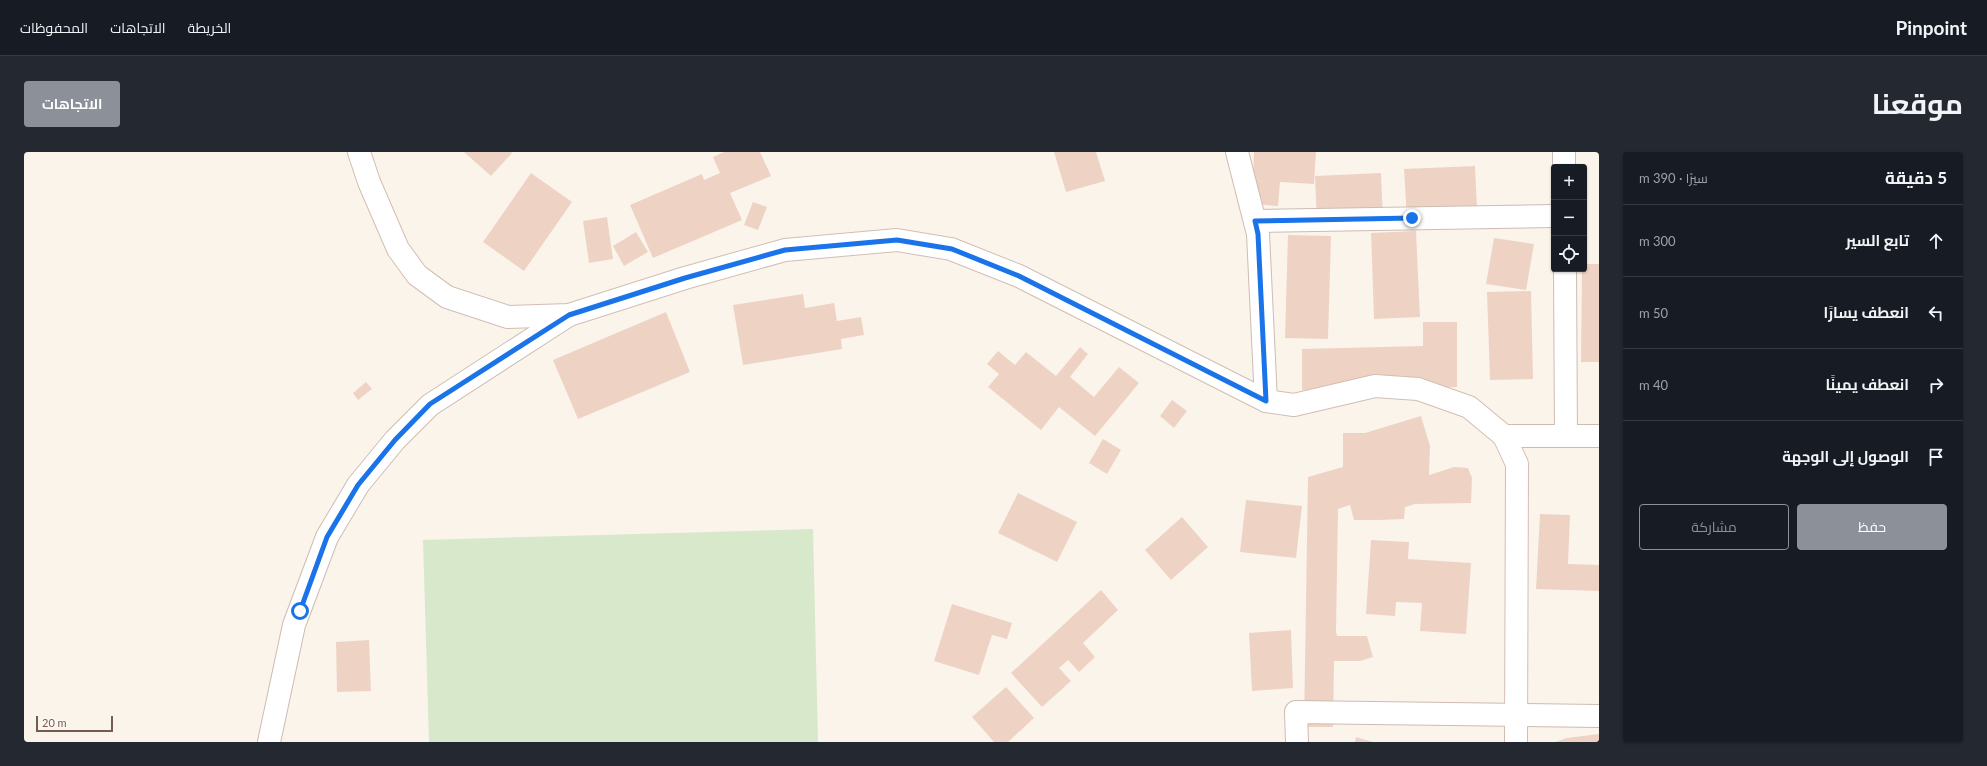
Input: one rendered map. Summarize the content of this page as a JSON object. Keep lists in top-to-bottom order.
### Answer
{
  "scale_bar": "20 m",
  "page": {
    "header": "Pinpoint",
    "nav": ["الخريطة", "الاتجاهات", "المحفوظات"],
    "title": "موقعنا",
    "buttons": [
      "الاتجاهات",
      ["حفظ", "مشاركة"]
    ],
    "heading": ["5 دقيقة", "سيرًا · 390 m"],
    "map_buttons": ["+", "−"],
    "list": [
      ["تابع السير", "300 m"],
      ["انعطف يسارًا", "50 m"],
      ["انعطف يمينًا", "40 m"],
      "الوصول إلى الوجهة"
    ],
    "scale": "20 m"
  }
}
